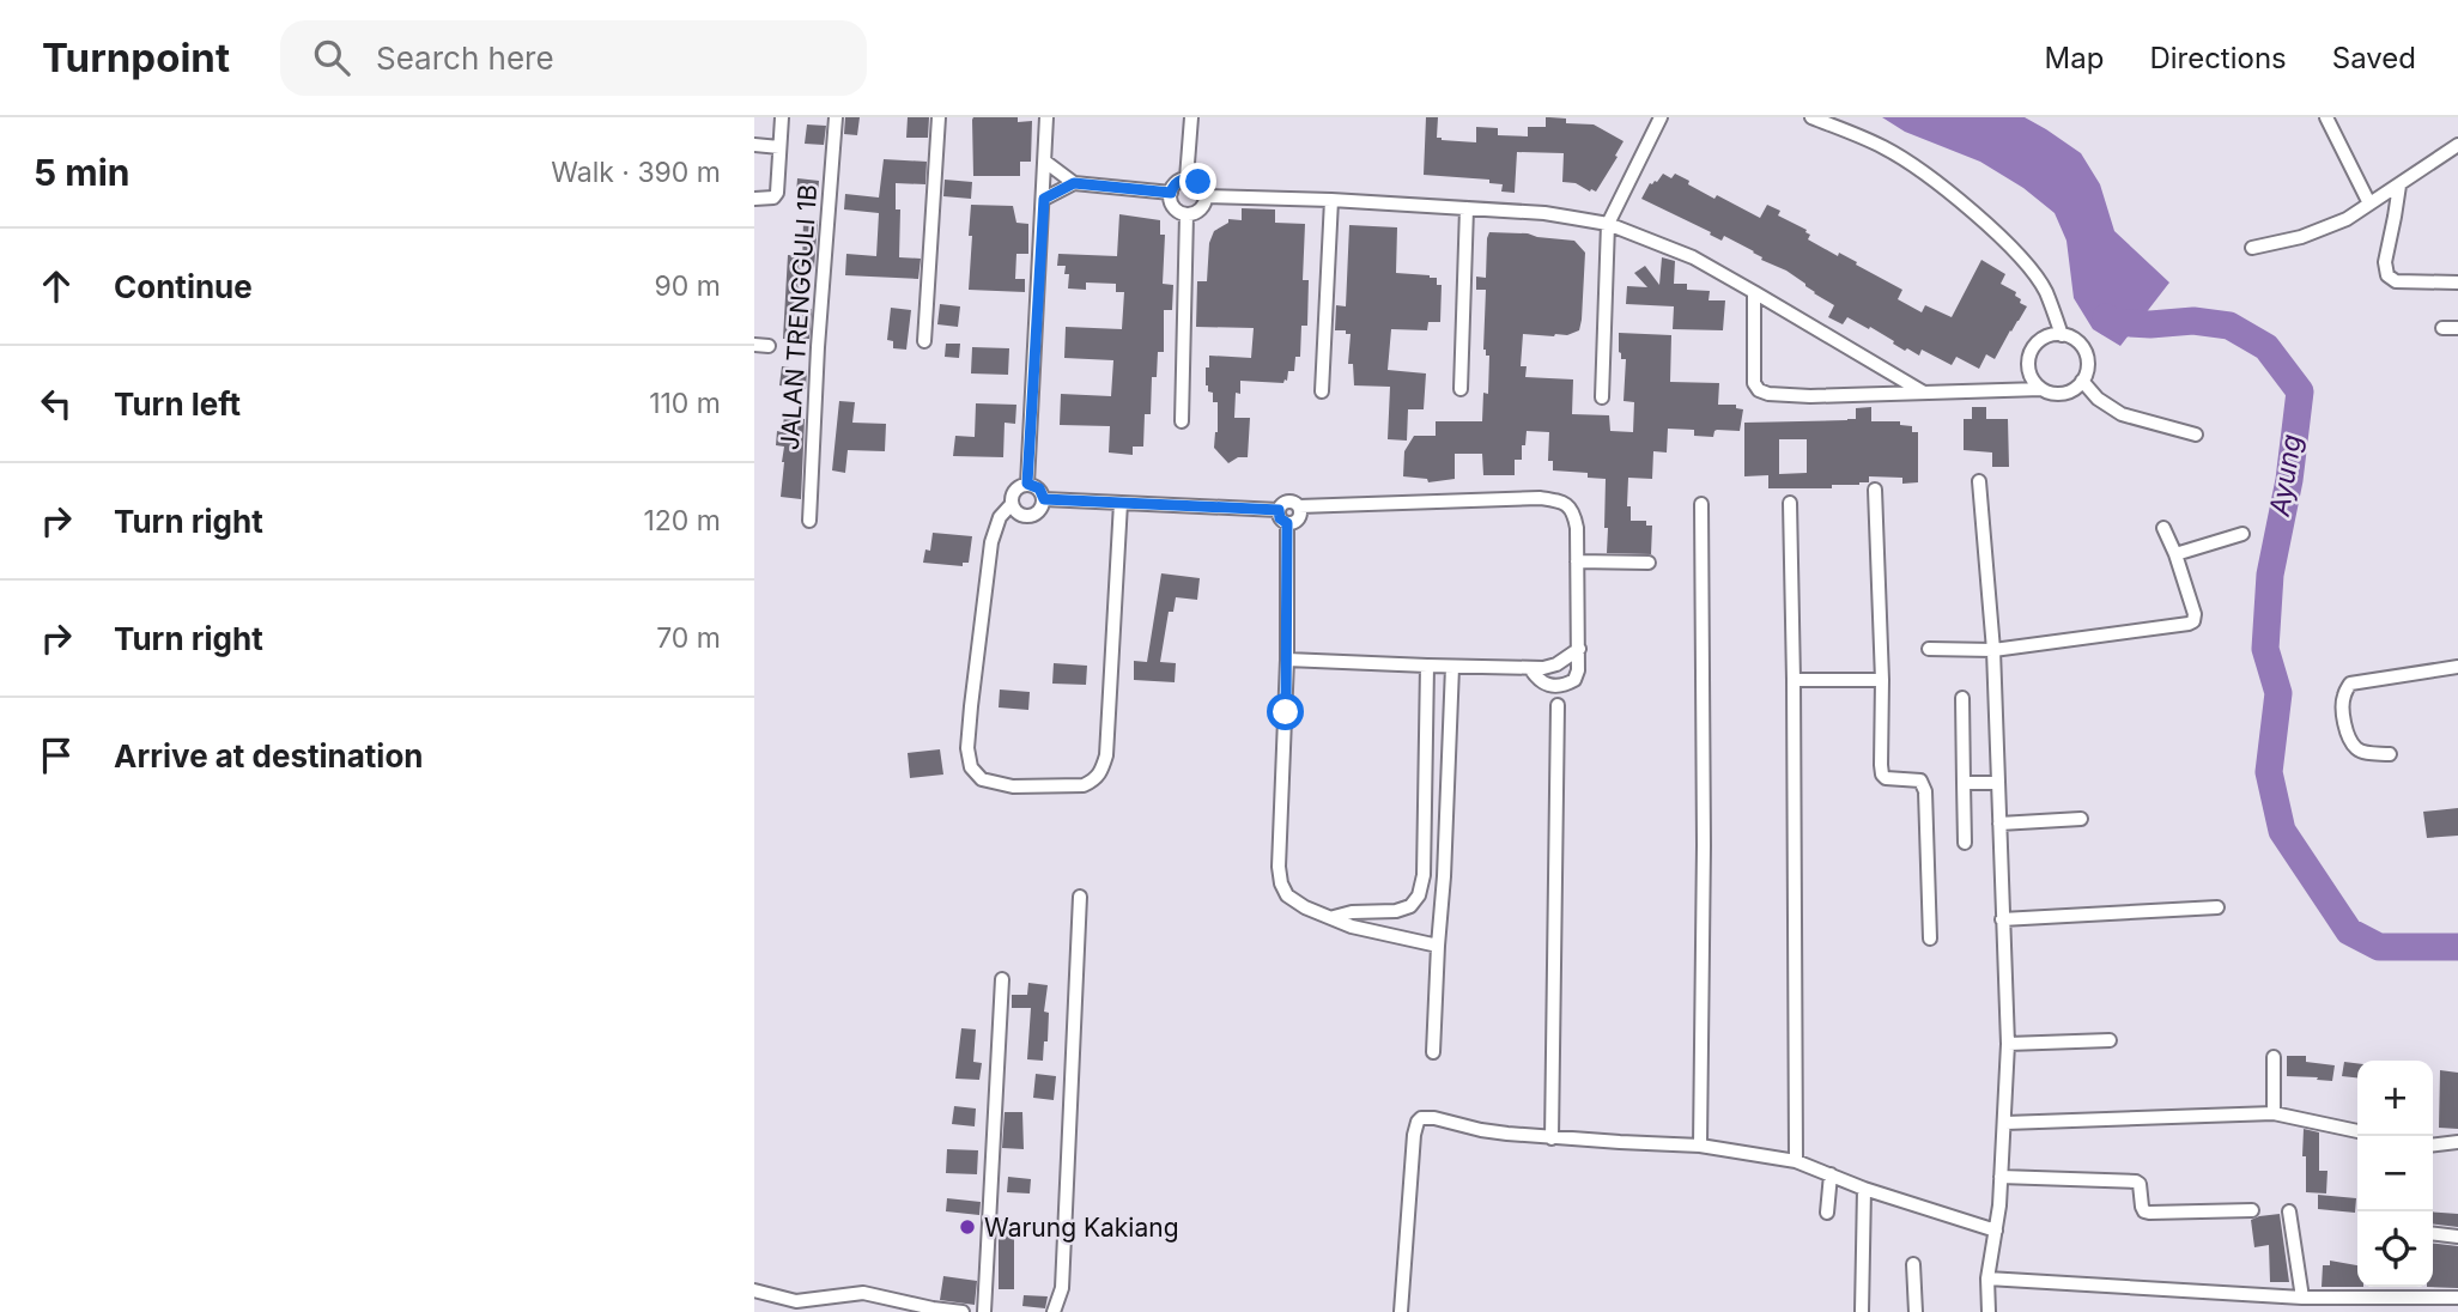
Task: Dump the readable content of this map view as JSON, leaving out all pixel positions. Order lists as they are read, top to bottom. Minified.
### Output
{"streets":{"street":["JALAN TRENGGULI 1B"]},"water":["Ayung"],"places":["Warung Kakiang"],"page":{"header":"Turnpoint","search":"Search here","nav":["Map","Directions","Saved"],"heading":["5 min","Walk · 390 m"],"list":[["Continue","90 m"],["Turn left","110 m"],["Turn right","120 m"],["Turn right","70 m"],"Arrive at destination"],"map_buttons":["+","−"]}}
